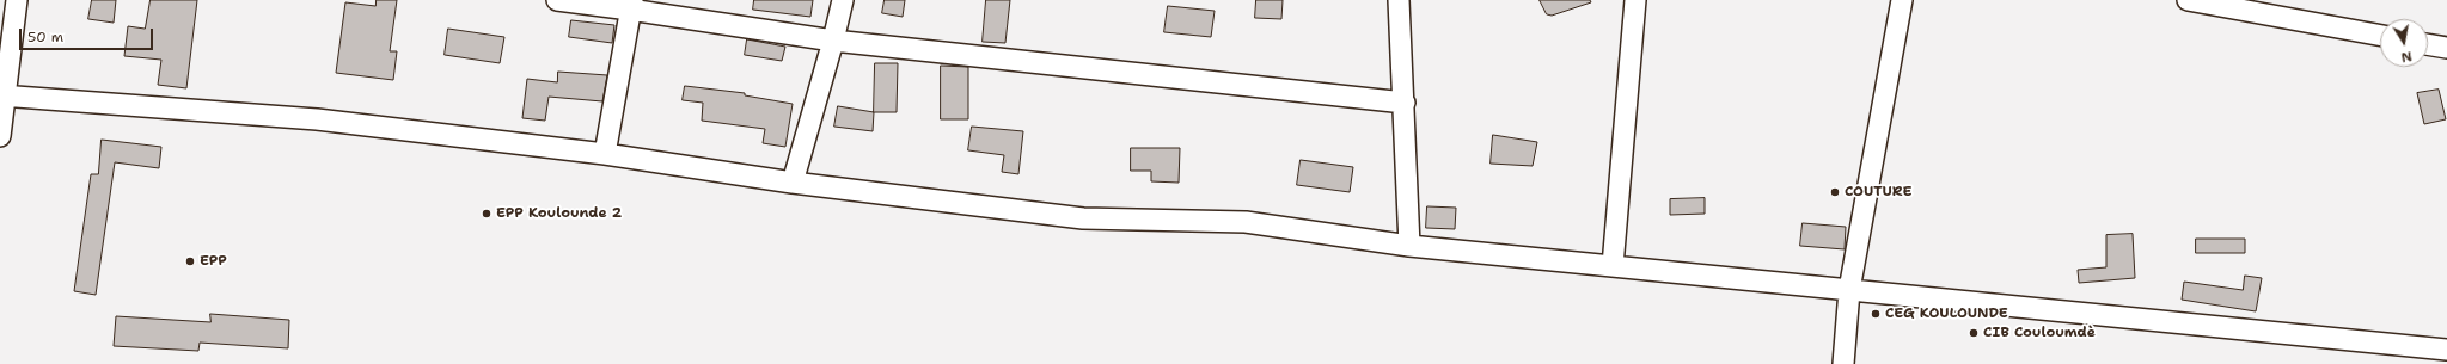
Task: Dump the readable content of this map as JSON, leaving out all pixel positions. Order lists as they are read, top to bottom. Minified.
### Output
{"places":["COUTURE","EPP Koulounde 2","EPP","CEG KOULOUNDE","CIB Couloumdè"],"scale_bar":"50 m","north":"bottom"}
